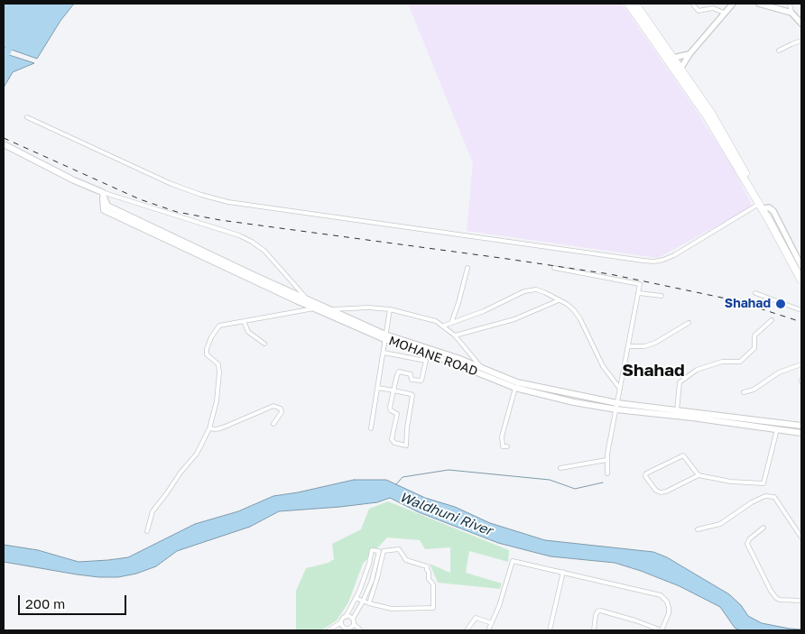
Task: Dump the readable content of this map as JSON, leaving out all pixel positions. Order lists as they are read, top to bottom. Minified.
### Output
{"streets":{"main road":["MOHANE ROAD"]},"districts":["Shahad"],"water":["Waldhuni River"],"places":["Shahad"],"scale_bar":"200 m"}
